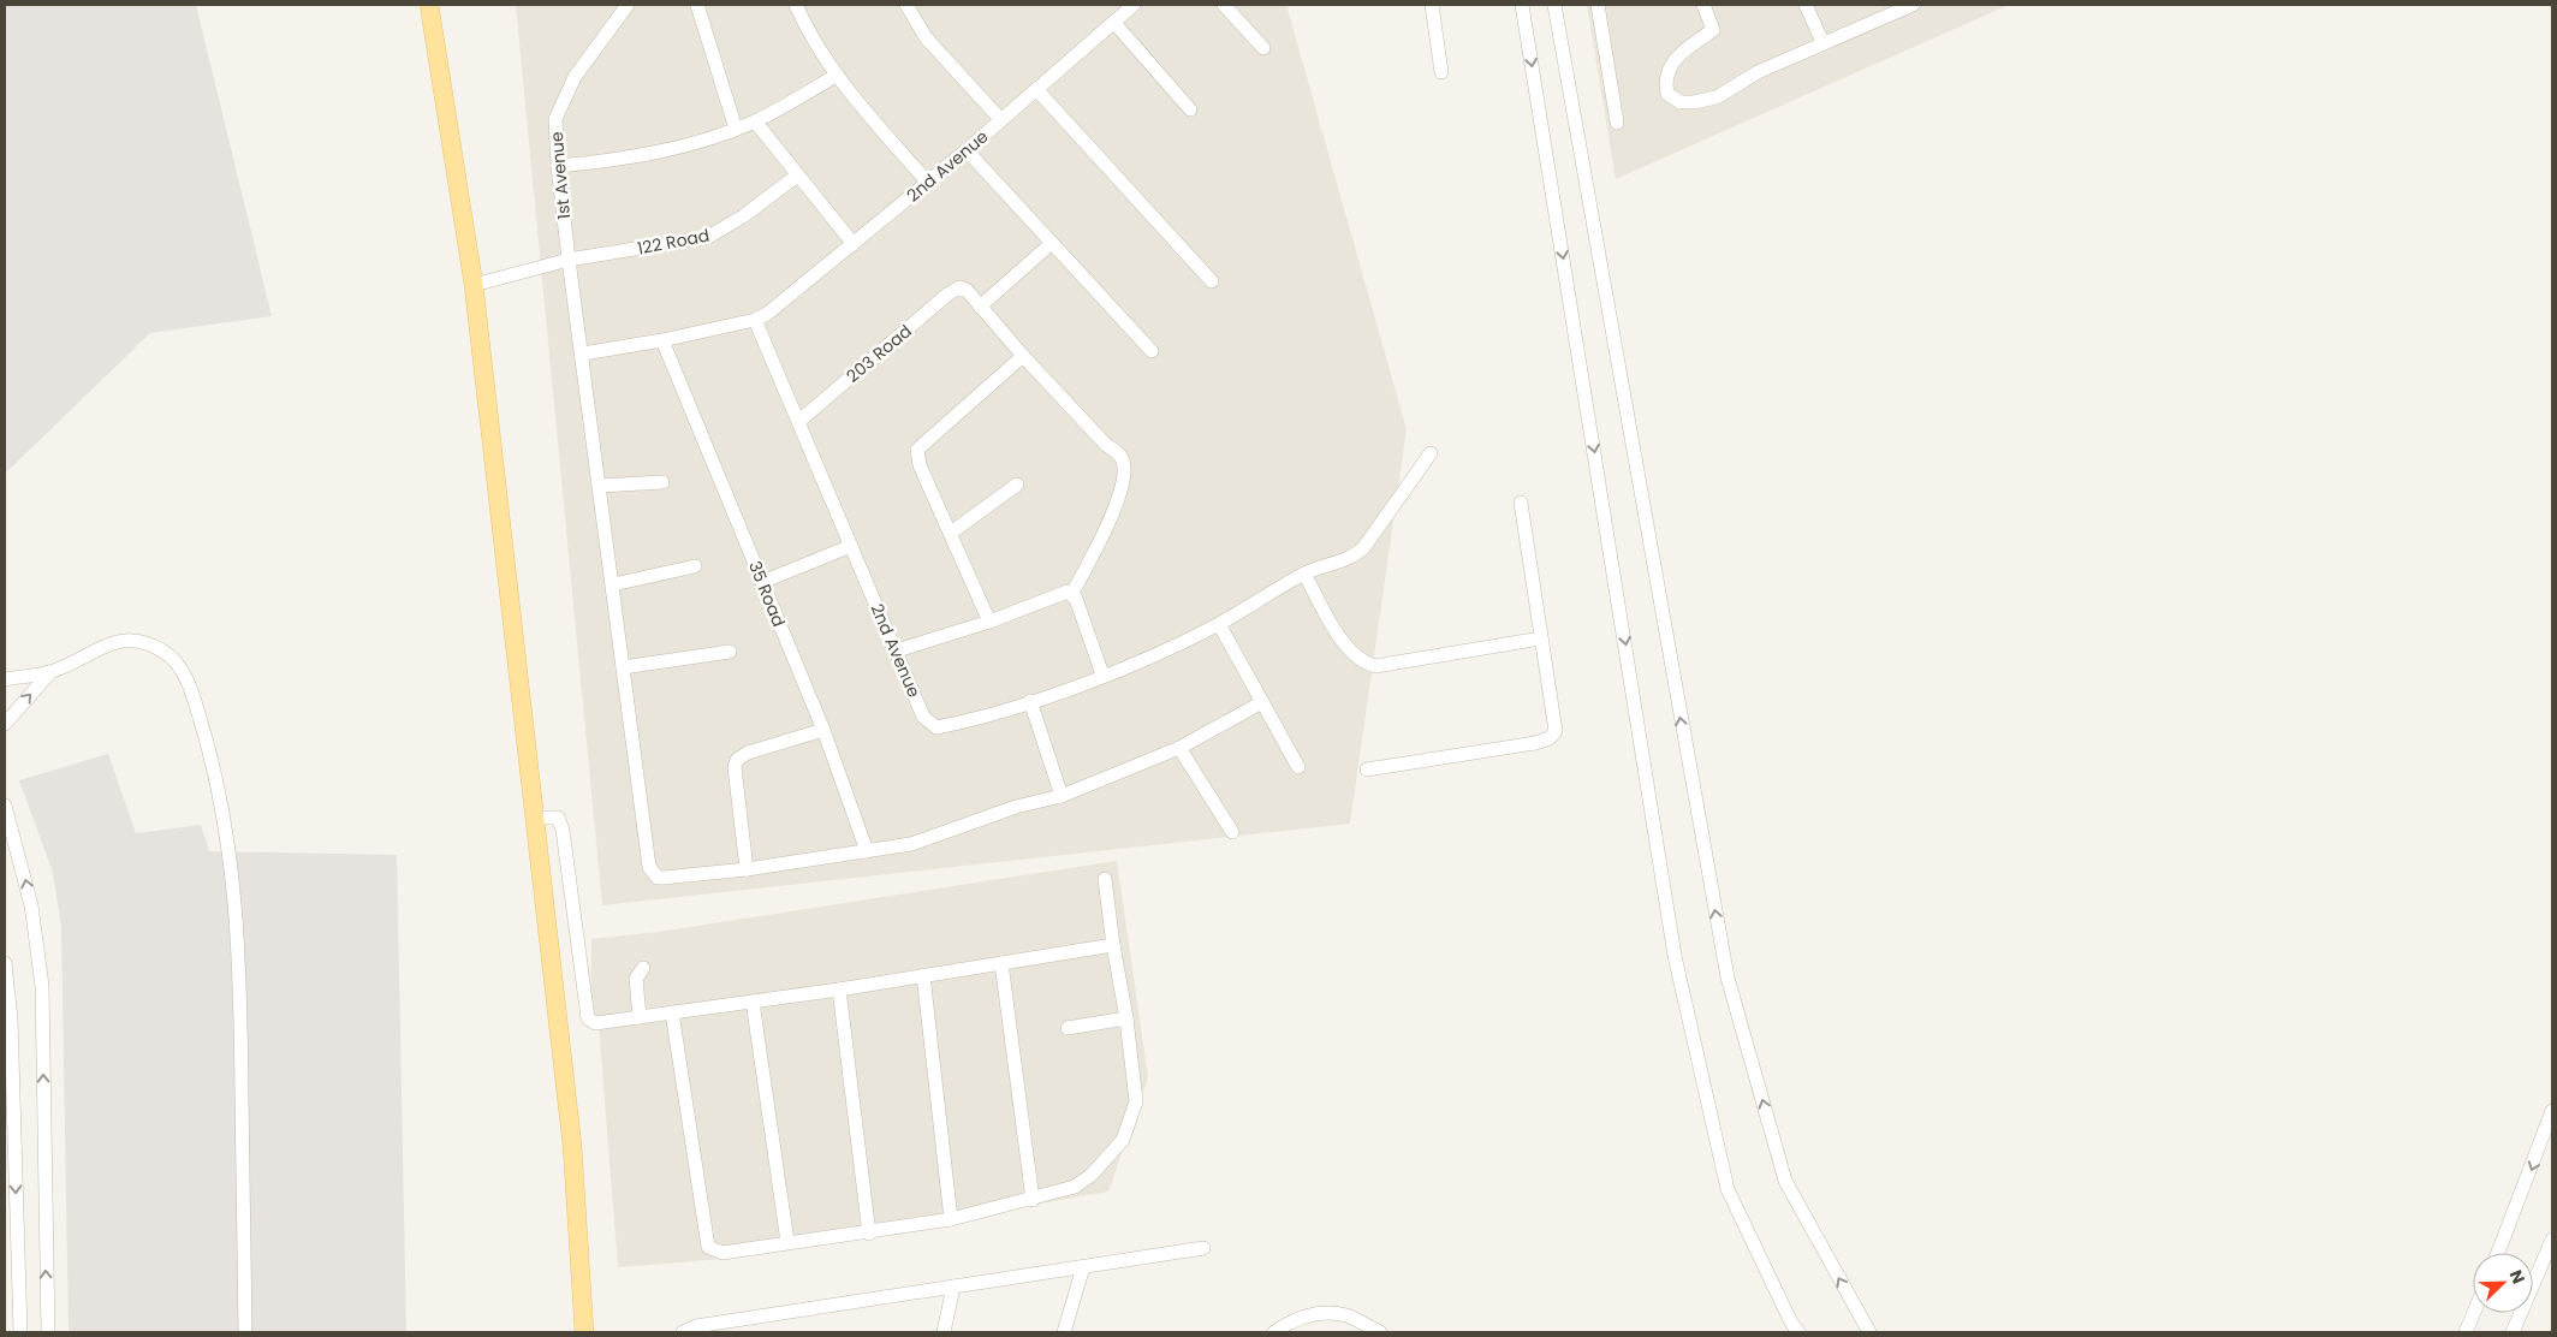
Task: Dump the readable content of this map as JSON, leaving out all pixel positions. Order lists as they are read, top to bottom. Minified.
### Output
{"streets":{"street":["2nd Avenue","1st Avenue","122 Road","203 Road","35 Road"]},"crossings":[["2nd Avenue","1st Avenue"],["2nd Avenue","203 Road"],["2nd Avenue","35 Road"],["1st Avenue","122 Road"]],"north":"top right"}
